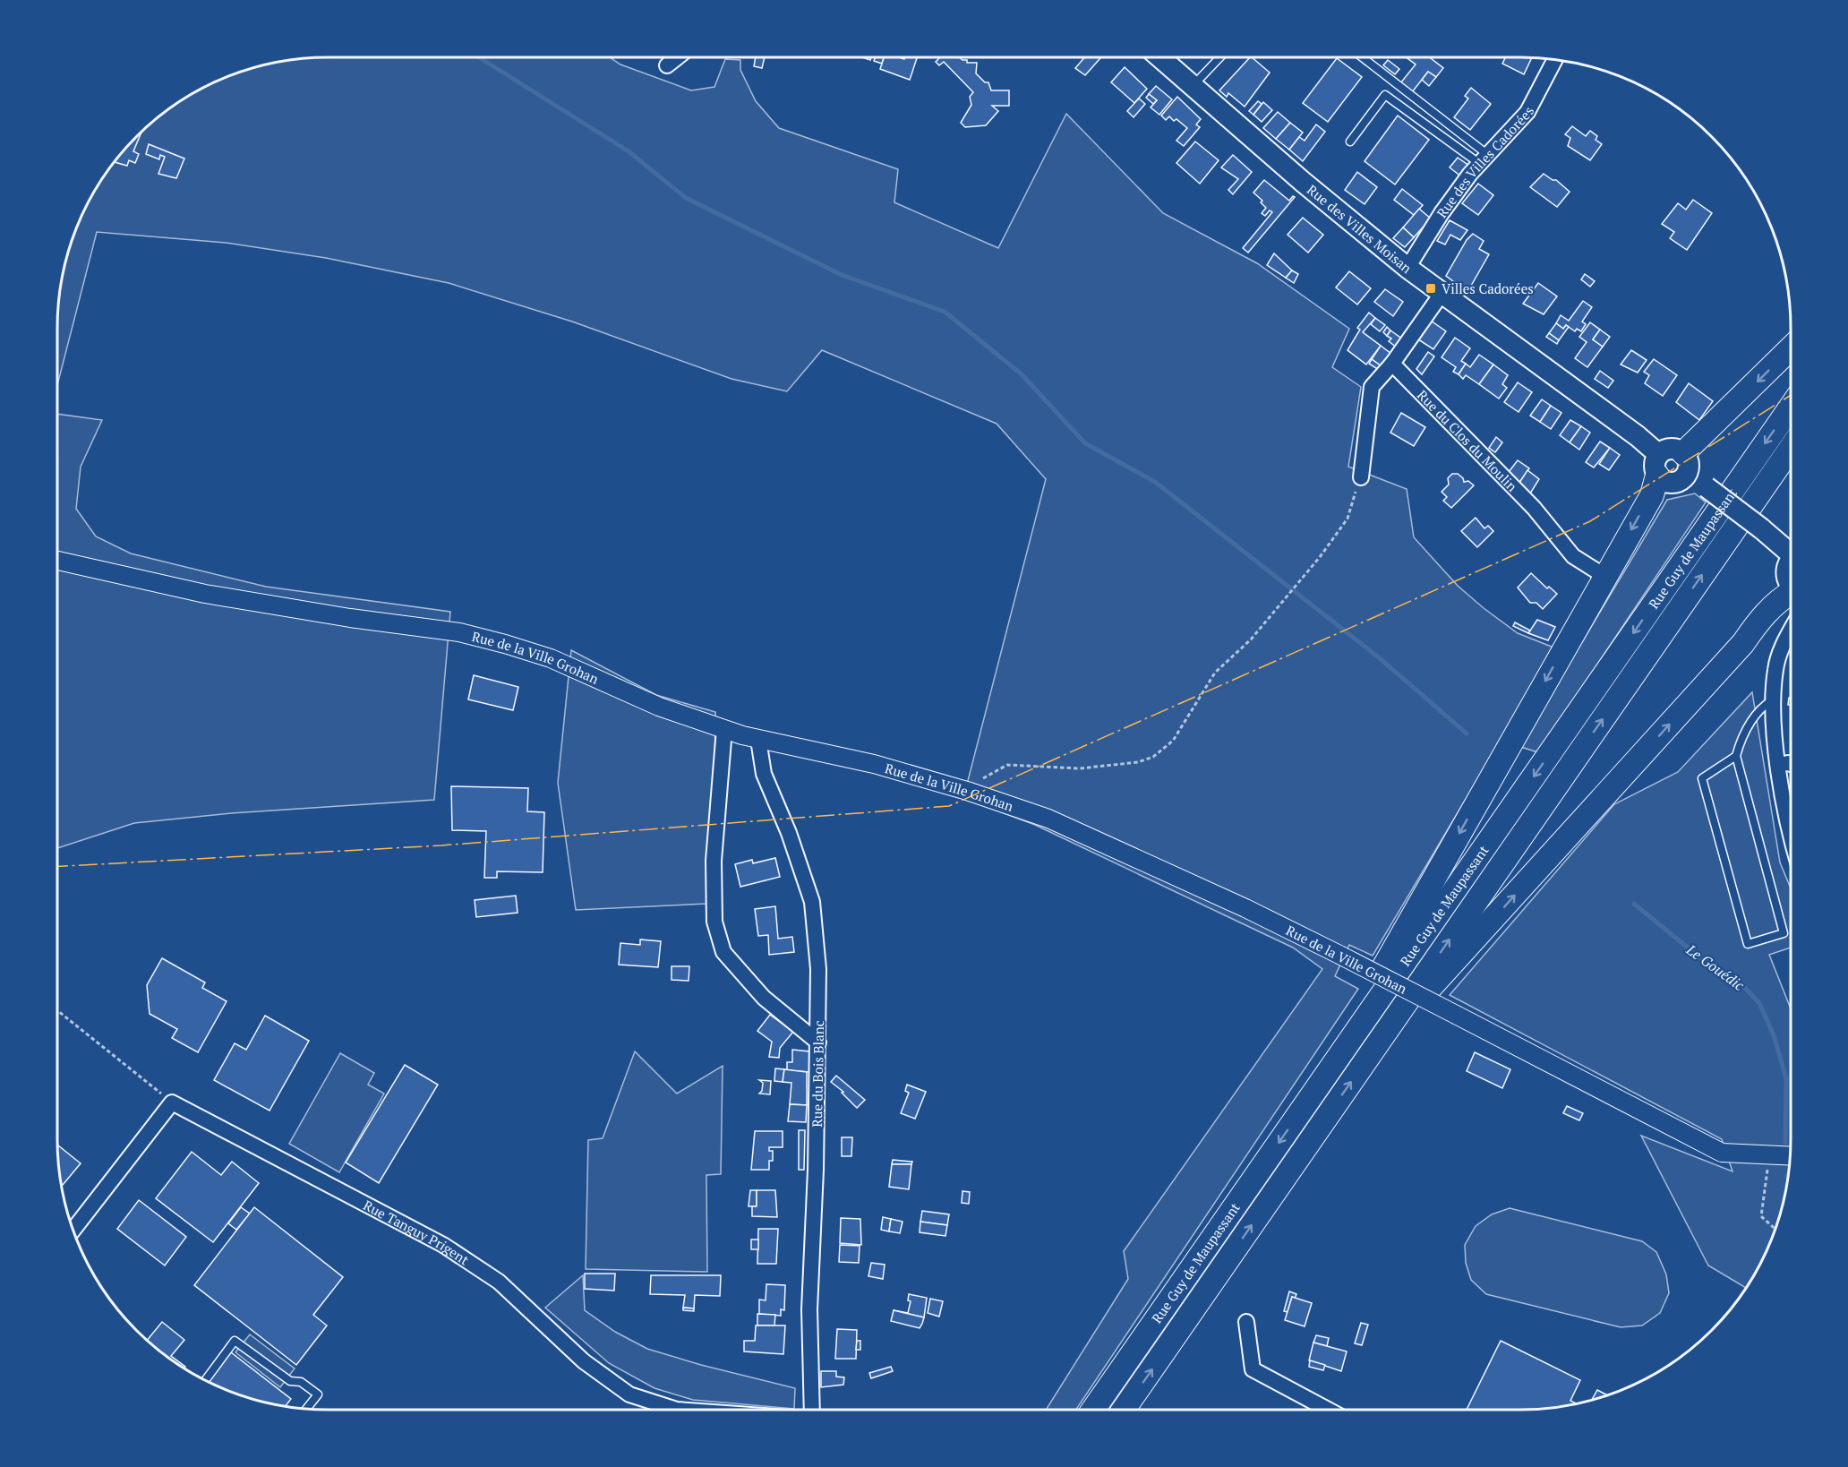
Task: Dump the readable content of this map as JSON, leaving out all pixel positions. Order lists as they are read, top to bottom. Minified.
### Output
{"streets":{"main road":["Rue des Villes Moisan","Rue Guy de Maupassant"],"street":["Rue des Villes Cadorées","Rue du Clos du Moulin","Rue de la Ville Grohan","Rue du Bois Blanc","Rue Tanguy Prigent"]},"crossings":[["Rue des Villes Cadorées","Rue des Villes Moisan"],["Rue de la Ville Grohan","Rue du Bois Blanc"]],"water":["Le Gouédic"],"places":{"transit":["Villes Cadorées"]}}
